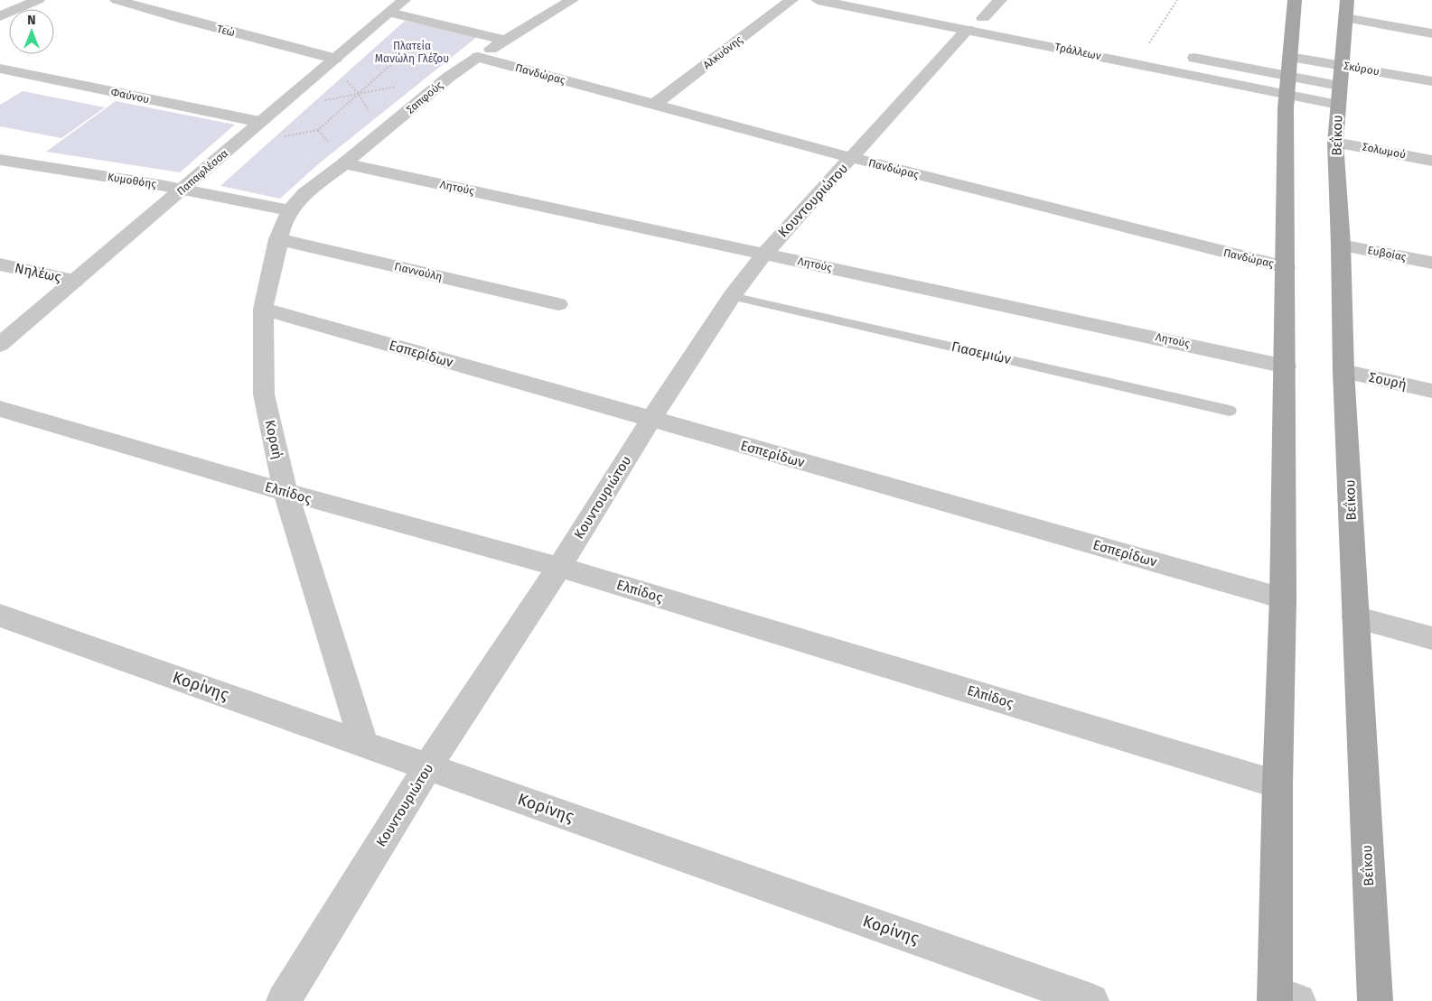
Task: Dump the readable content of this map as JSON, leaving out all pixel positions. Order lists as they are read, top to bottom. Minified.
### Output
{"streets":{"main road":["Βεΐκου"],"street":["Τεώ","Τράλλεων","Αλκυόνης","Σκύρου","Πανδώρας","Φαύνου","Σαπφούς","Σολωμού","Παπαφλέσσα","Κυμοθόης","Λητούς","Κουντουριώτου","Ευβοίας","Γιαννούλη","Νηλέως","Εσπερίδων","Σουρή","Κοραή","Ελπίδος","Κορίνης"],"lane":["Γιασεμιών"]},"crossings":[["Τεώ","Παπαφλέσσα"],["Τράλλεων","Βεΐκου"],["Τράλλεων","Κουντουριώτου"],["Αλκυόνης","Πανδώρας"],["Σκύρου","Βεΐκου"],["Πανδώρας","Σαπφούς"],["Πανδώρας","Κουντουριώτου"],["Φαύνου","Παπαφλέσσα"],["Σαπφούς","Κυμοθόης"],["Σαπφούς","Λητούς"],["Σαπφούς","Κοραή"],["Βεΐκου","Σολωμού"],["Βεΐκου","Ευβοίας"],["Βεΐκου","Σουρή"],["Παπαφλέσσα","Κυμοθόης"],["Παπαφλέσσα","Νηλέως"],["Κυμοθόης","Κοραή"],["Λητούς","Κουντουριώτου"],["Κουντουριώτου","Γιασεμιών"],["Κουντουριώτου","Εσπερίδων"],["Κουντουριώτου","Ελπίδος"],["Κουντουριώτου","Κορίνης"],["Γιαννούλη","Κοραή"],["Εσπερίδων","Κοραή"],["Κοραή","Ελπίδος"],["Κοραή","Κορίνης"]],"parks":["Πλατεία Μανώλη Γλέζου"],"north":"top"}
